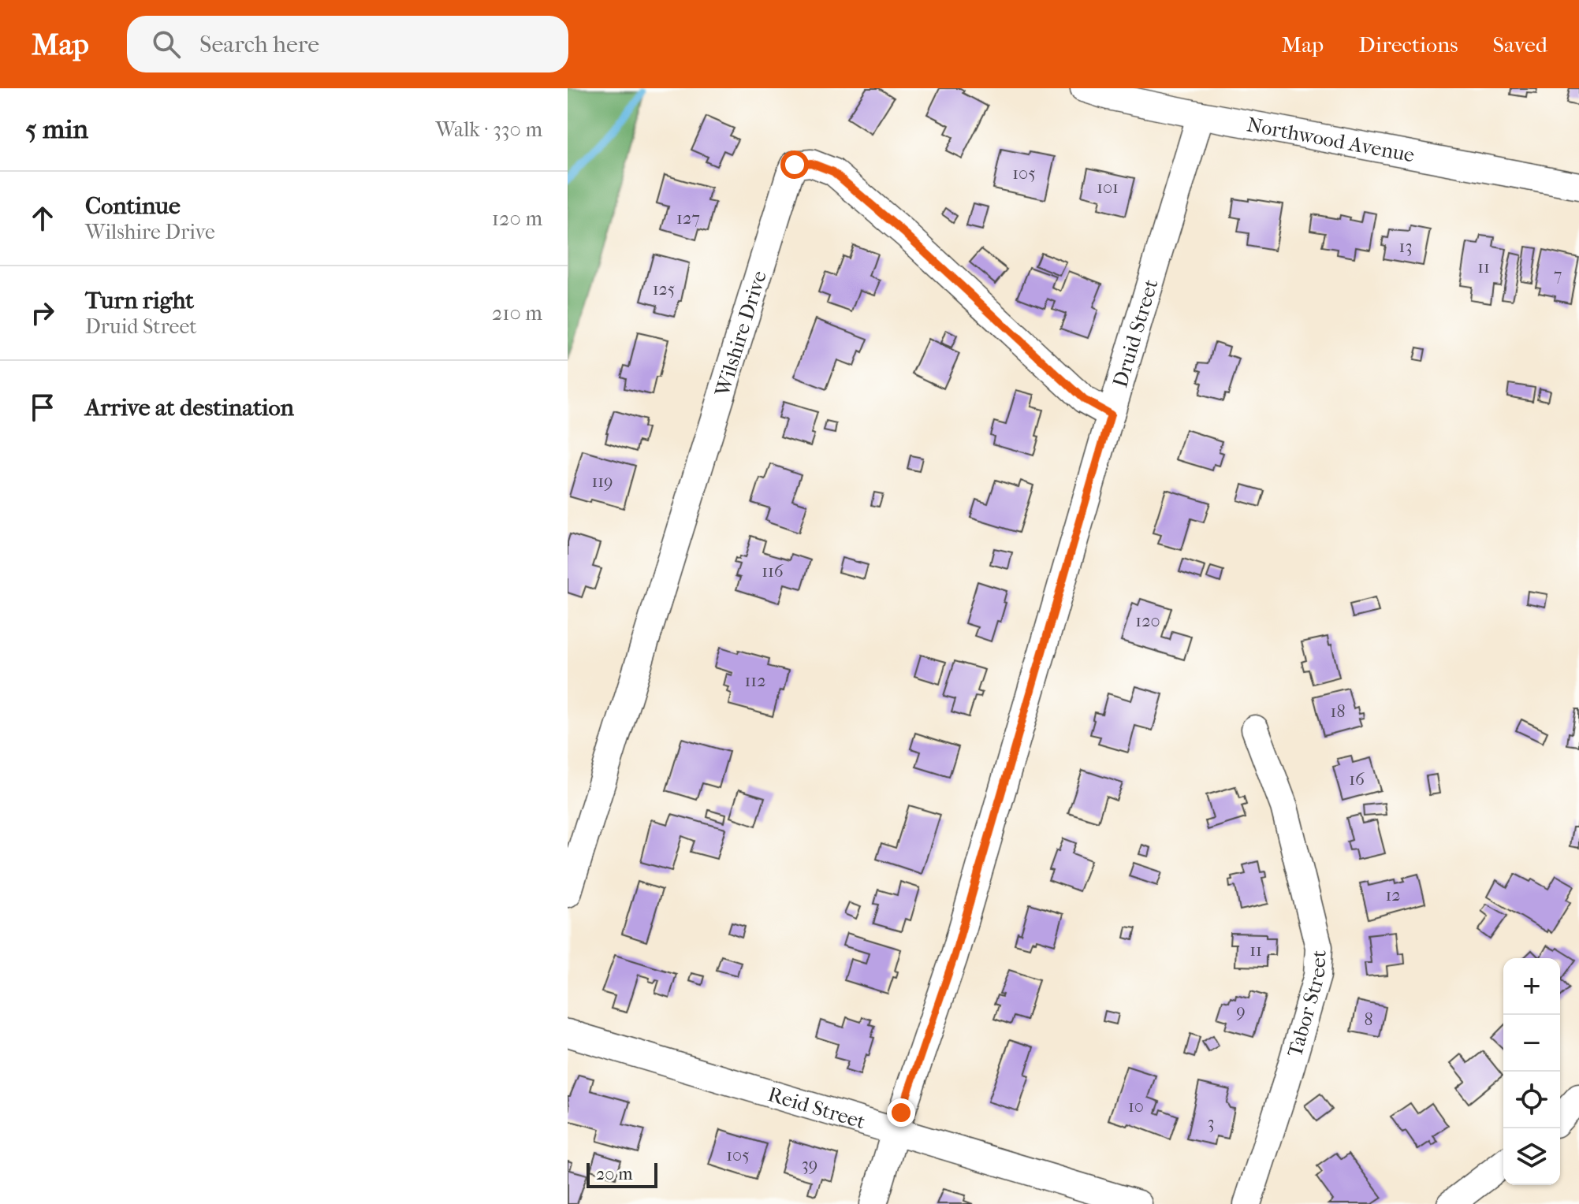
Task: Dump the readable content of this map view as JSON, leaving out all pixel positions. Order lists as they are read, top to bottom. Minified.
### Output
{"streets":{"street":["Northwood Avenue","Wilshire Drive","Druid Street","Tabor Street","Reid Street"]},"crossings":[["Northwood Avenue","Druid Street"],["Wilshire Drive","Druid Street"],["Druid Street","Reid Street"]],"house_numbers":["105","101","127","13","11","7","125","119","116","120","112","18","16","12","11","9","8","10","3","105","39"],"scale_bar":"20 m","page":{"header":"Map","search":"Search here","nav":["Map","Directions","Saved"],"heading":["5 min","Walk · 330 m"],"list":[["Continue","Wilshire Drive","120 m"],["Turn right","Druid Street","210 m"],"Arrive at destination"],"map_buttons":["+","−"],"scale":"20 m"}}
